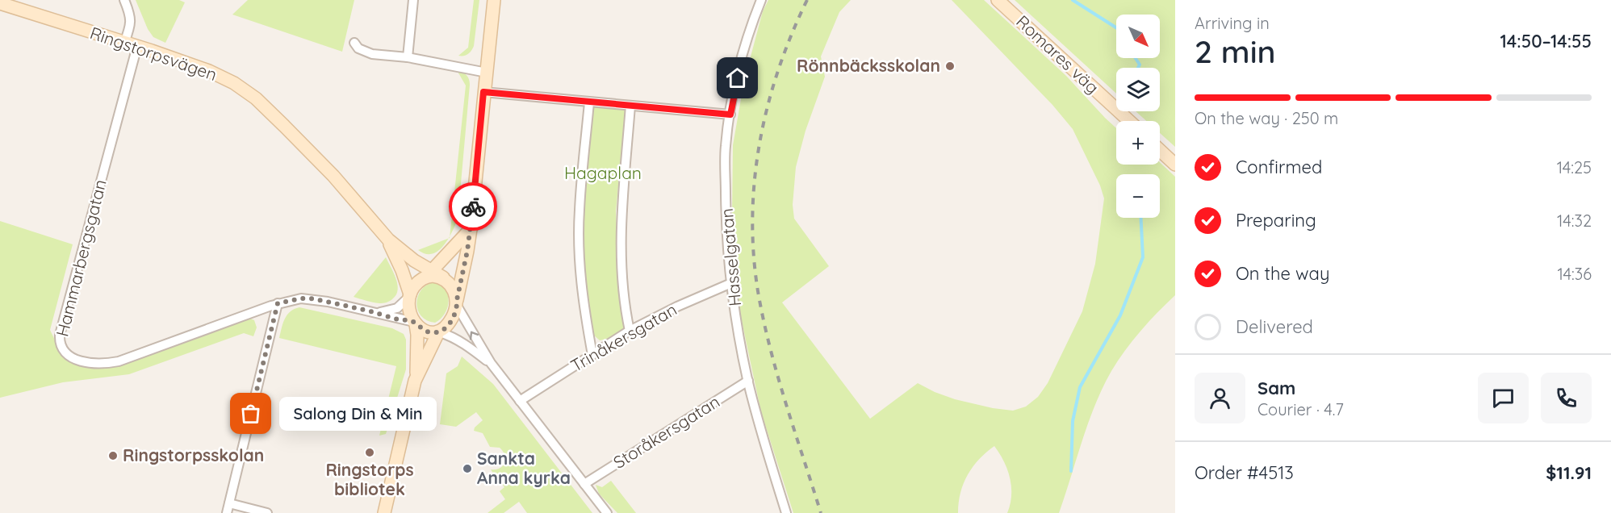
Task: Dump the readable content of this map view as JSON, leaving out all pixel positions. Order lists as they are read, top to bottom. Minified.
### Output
{"streets":{"street":["Ringstorpsvägen","Romares väg","Hasselgatan","Hammarbergsgatan","Trinåkersgatan","Storåkersgatan"]},"crossings":[["Ringstorpsvägen","Hammarbergsgatan"],["Hasselgatan","Trinåkersgatan"],["Hasselgatan","Storåkersgatan"]],"parks":["Hagaplan"],"places":["Rönnbäcksskolan","Salong Din & Min","Ringstorps bibliotek","Ringstorpsskolan","Sankta Anna kyrka"],"north":"bottom right","page":{"heading":["2 min","Arriving in","14:50–14:55"],"panel":["Sam","Courier · 4.7","Order #4513","$11.91"],"map_buttons":["+","−"],"bar":"On the way · 250 m","list":[["Confirmed","14:25"],["Preparing","14:32"],["On the way","14:36"],"Delivered"],"bubble":"Salong Din & Min"}}
